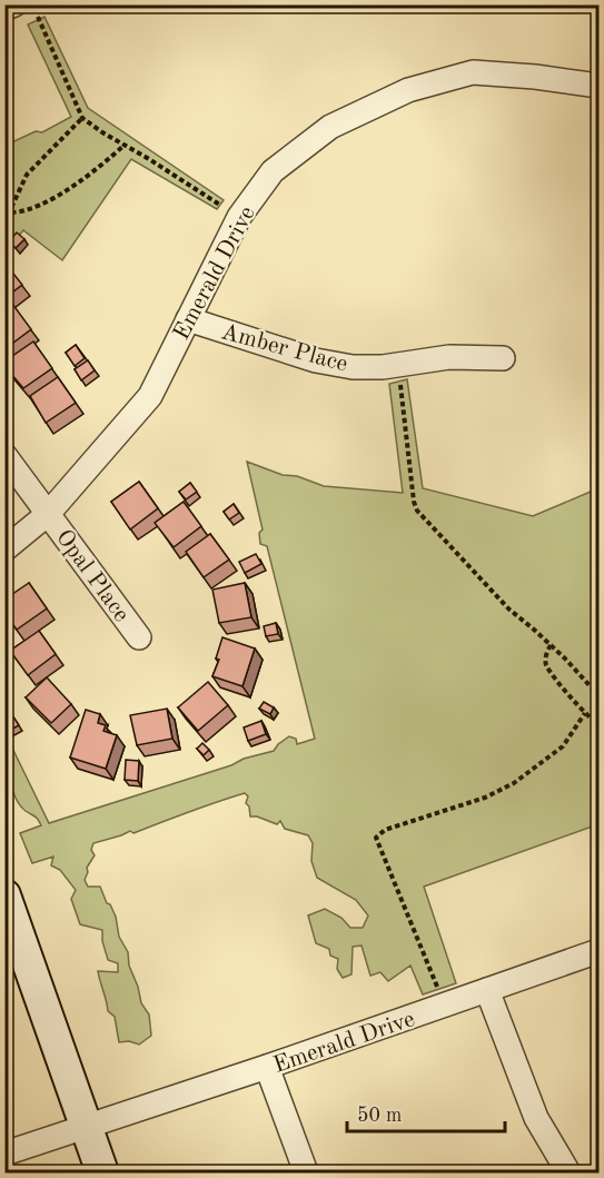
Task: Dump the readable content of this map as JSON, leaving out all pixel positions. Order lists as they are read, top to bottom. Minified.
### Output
{"streets":{"street":["Emerald Drive","Amber Place","Opal Place"]},"crossings":[["Emerald Drive","Amber Place"],["Emerald Drive","Opal Place"]],"scale_bar":"50 m"}
